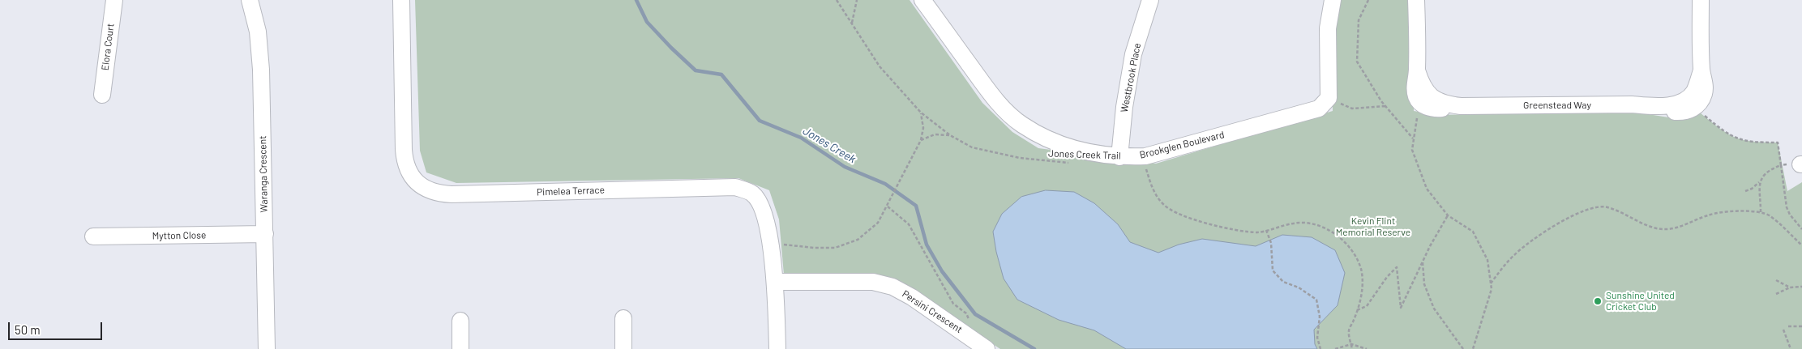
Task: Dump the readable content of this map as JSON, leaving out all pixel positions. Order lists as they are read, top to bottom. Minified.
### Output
{"streets":{"street":["Elora Court","Westbrook Place","Greenstead Way","Brookglen Boulevard","Waranga Crescent","Pimelea Terrace","Mytton Close","Persini Crescent"],"path":["Jones Creek Trail"]},"crossings":[["Westbrook Place","Brookglen Boulevard"],["Waranga Crescent","Mytton Close"],["Pimelea Terrace","Persini Crescent"]],"water":["Jones Creek"],"parks":["Kevin Flint Memorial Reserve"],"places":["Sunshine United Cricket Club"],"scale_bar":"50 m"}
